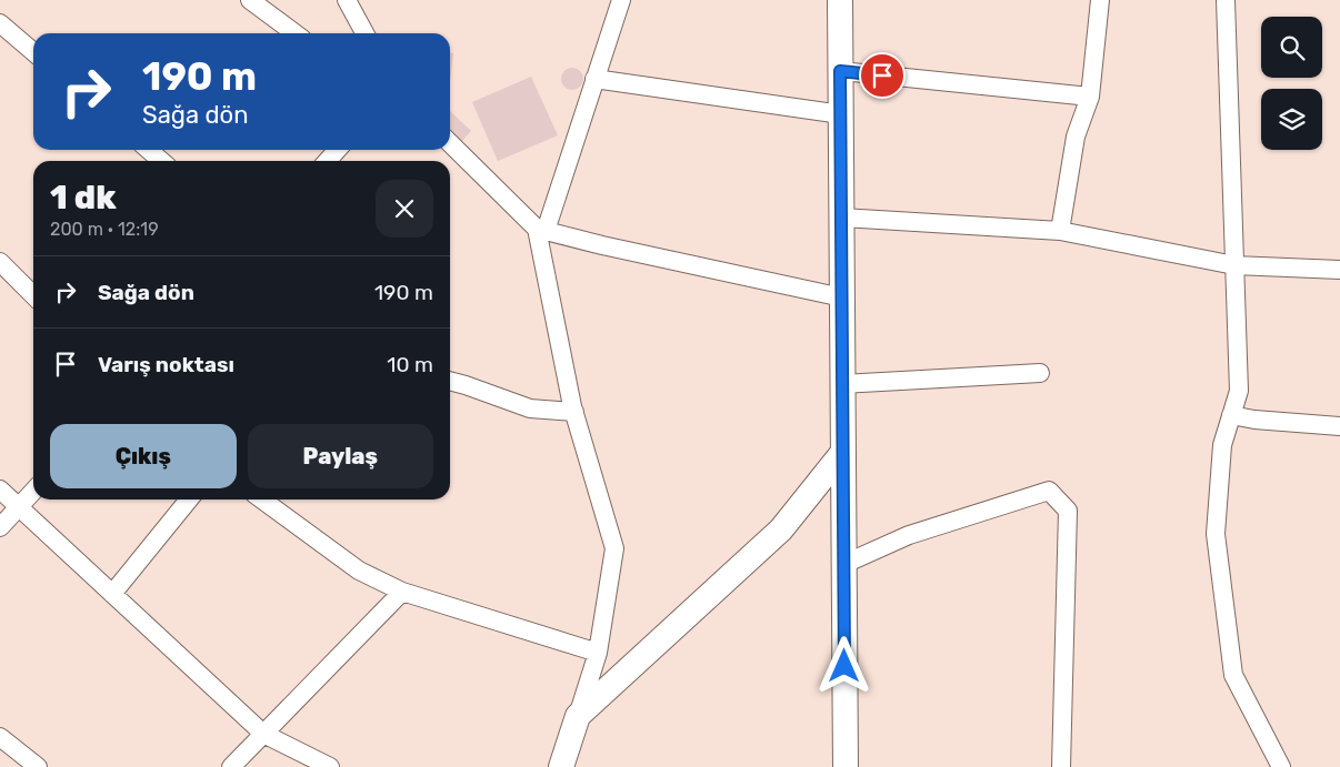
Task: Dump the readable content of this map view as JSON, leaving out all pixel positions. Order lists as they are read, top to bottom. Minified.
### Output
{"page":{"turn":["190 m","Sağa dön"],"heading":["1 dk","200 m · 12:19"],"list":[{"name":"Sağa dön","value":"190 m"},{"name":"Varış noktası","value":"10 m"}],"buttons":["Çıkış","Paylaş"]}}
